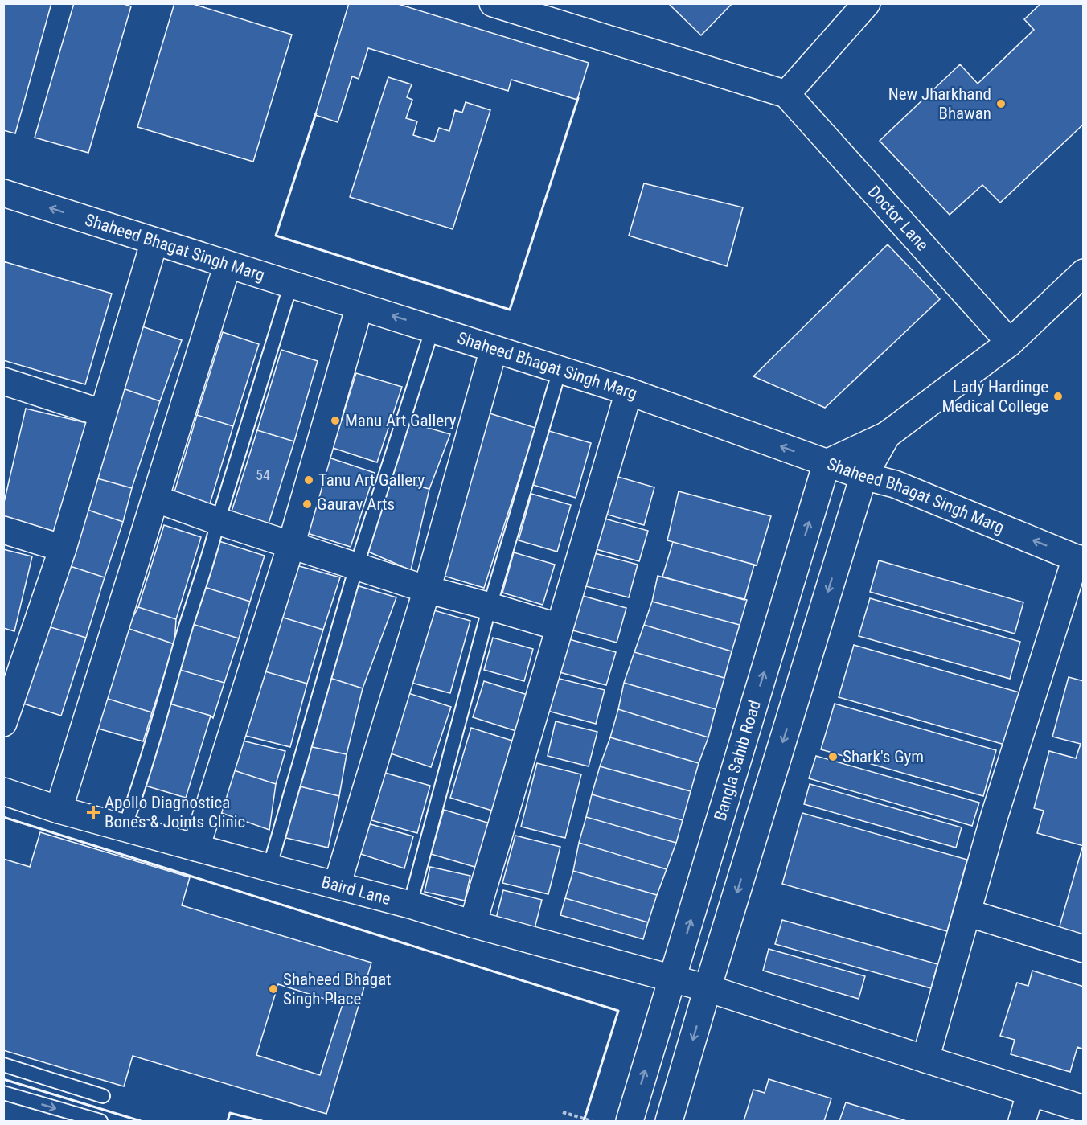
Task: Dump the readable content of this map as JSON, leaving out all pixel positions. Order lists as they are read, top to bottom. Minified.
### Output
{"streets":{"street":["Doctor Lane","Shaheed Bhagat Singh Marg","Bangla Sahib Road","Baird Lane"]},"crossings":[["Shaheed Bhagat Singh Marg","Bangla Sahib Road"],["Bangla Sahib Road","Baird Lane"]],"one_way":["Shaheed Bhagat Singh Marg"],"places":{"other":["New Jharkhand Bhawan","Lady Hardinge Medical College","Manu Art Gallery","Tanu Art Gallery","Gaurav Arts","Shark's Gym","Shaheed Bhagat Singh Place"],"health":["Apollo Diagnostica Bones & Joints Clinic"]},"house_numbers":["54"]}
